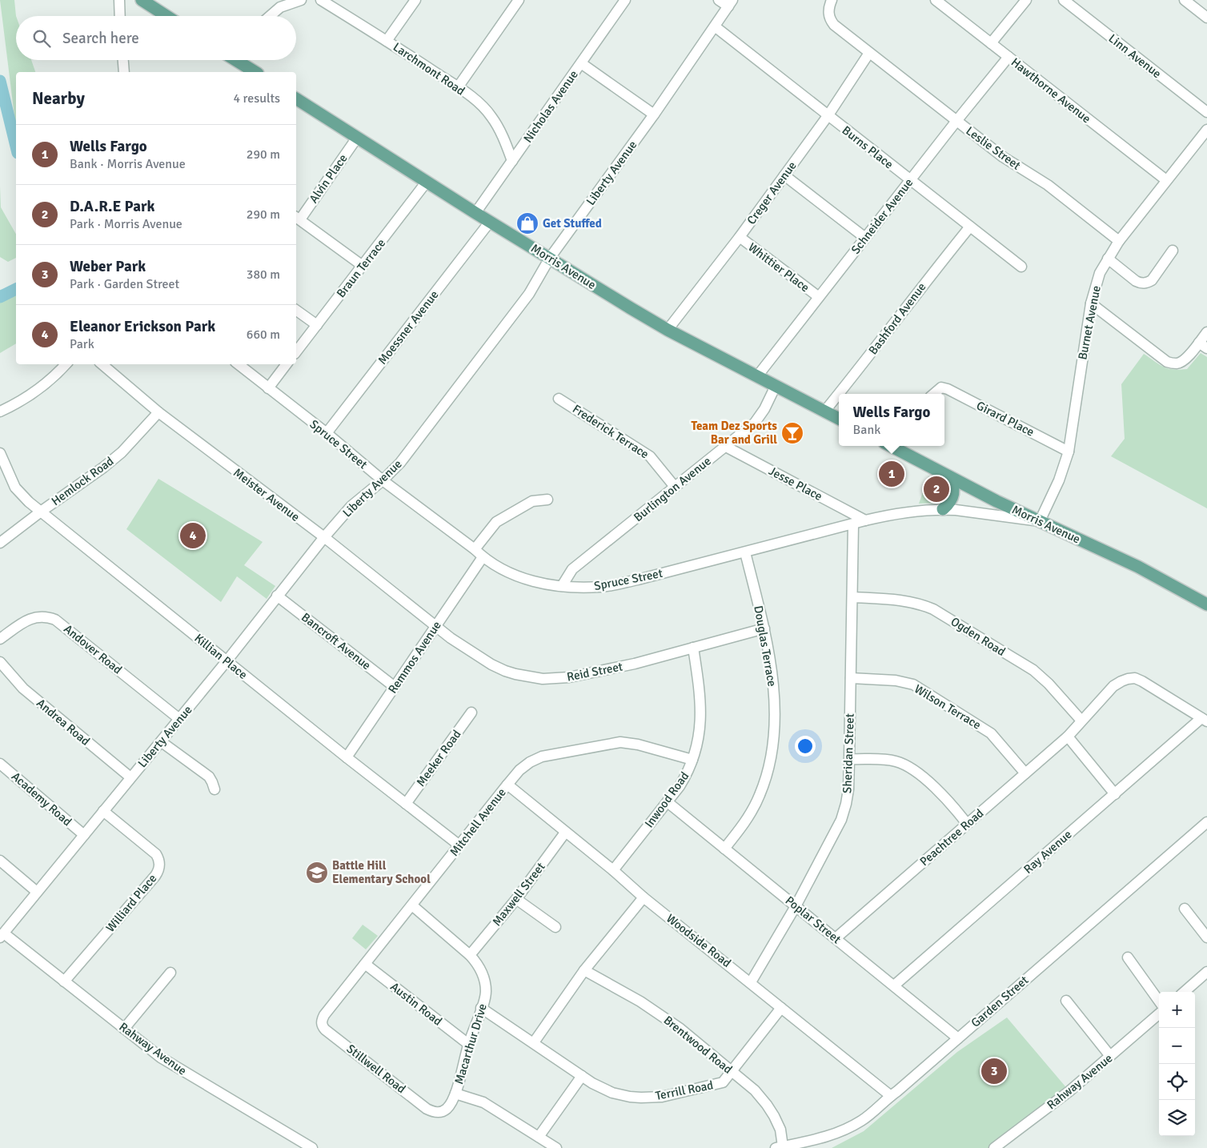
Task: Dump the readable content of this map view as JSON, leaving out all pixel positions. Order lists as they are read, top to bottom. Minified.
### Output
{"streets":{"main road":["Morris Avenue"],"street":["Linn Avenue","Larchmont Road","Hawthorne Avenue","Nicholas Avenue","Burns Place","Leslie Street","Liberty Avenue","Alvin Place","Creger Avenue","Schneider Avenue","Whittier Place","Braun Terrace","Bashford Avenue","Burnet Avenue","Moessner Avenue","Girard Place","Frederick Terrace","Spruce Street","Hemlock Road","Jesse Place","Burlington Avenue","Meister Avenue","Ogden Road","Bancroft Avenue","Douglas Terrace","Andover Road","Killian Place","Remmos Avenue","Reid Street","Wilson Terrace","Andrea Road","Sheridan Street","Meeker Road","Academy Road","Inwood Road","Mitchell Avenue","Peachtree Road","Ray Avenue","Maxwell Street","Williard Place","Poplar Street","Woodside Road","Garden Street","Austin Road","Macarthur Drive","Brentwood Road","Rahway Avenue","Stillwell Road","Terrill Road"]},"crossings":[["Larchmont Road","Nicholas Avenue"],["Hawthorne Avenue","Schneider Avenue"],["Hawthorne Avenue","Burnet Avenue"],["Nicholas Avenue","Morris Avenue"],["Burns Place","Liberty Avenue"],["Burns Place","Creger Avenue"],["Burns Place","Schneider Avenue"],["Burns Place","Bashford Avenue"],["Leslie Street","Creger Avenue"],["Leslie Street","Schneider Avenue"],["Leslie Street","Burnet Avenue"],["Liberty Avenue","Morris Avenue"],["Liberty Avenue","Spruce Street"],["Liberty Avenue","Meister Avenue"],["Liberty Avenue","Bancroft Avenue"],["Liberty Avenue","Andover Road"],["Liberty Avenue","Killian Place"],["Liberty Avenue","Andrea Road"],["Liberty Avenue","Academy Road"],["Liberty Avenue","Williard Place"],["Liberty Avenue","Rahway Avenue"],["Alvin Place","Morris Avenue"],["Creger Avenue","Morris Avenue"],["Creger Avenue","Whittier Place"],["Schneider Avenue","Morris Avenue"],["Schneider Avenue","Whittier Place"],["Morris Avenue","Braun Terrace"],["Morris Avenue","Bashford Avenue"],["Morris Avenue","Burnet Avenue"],["Morris Avenue","Moessner Avenue"],["Morris Avenue","Spruce Street"],["Morris Avenue","Burlington Avenue"],["Burnet Avenue","Girard Place"],["Burnet Avenue","Spruce Street"],["Moessner Avenue","Spruce Street"],["Frederick Terrace","Burlington Avenue"],["Spruce Street","Jesse Place"],["Spruce Street","Burlington Avenue"],["Spruce Street","Douglas Terrace"],["Spruce Street","Remmos Avenue"],["Spruce Street","Sheridan Street"],["Hemlock Road","Meister Avenue"],["Hemlock Road","Killian Place"],["Jesse Place","Burlington Avenue"],["Meister Avenue","Remmos Avenue"],["Meister Avenue","Reid Street"],["Ogden Road","Sheridan Street"],["Ogden Road","Peachtree Road"],["Bancroft Avenue","Remmos Avenue"],["Douglas Terrace","Reid Street"],["Douglas Terrace","Poplar Street"],["Killian Place","Remmos Avenue"],["Killian Place","Meeker Road"],["Killian Place","Mitchell Avenue"],["Remmos Avenue","Reid Street"],["Reid Street","Inwood Road"],["Wilson Terrace","Sheridan Street"],["Wilson Terrace","Peachtree Road"],["Sheridan Street","Poplar Street"],["Sheridan Street","Woodside Road"],["Inwood Road","Mitchell Avenue"],["Inwood Road","Poplar Street"],["Inwood Road","Woodside Road"],["Mitchell Avenue","Woodside Road"],["Mitchell Avenue","Austin Road"],["Mitchell Avenue","Macarthur Drive"],["Mitchell Avenue","Stillwell Road"],["Peachtree Road","Ray Avenue"],["Peachtree Road","Poplar Street"],["Ray Avenue","Poplar Street"],["Maxwell Street","Woodside Road"],["Maxwell Street","Macarthur Drive"],["Williard Place","Rahway Avenue"],["Poplar Street","Garden Street"],["Woodside Road","Garden Street"],["Woodside Road","Terrill Road"],["Garden Street","Brentwood Road"],["Austin Road","Macarthur Drive"],["Macarthur Drive","Stillwell Road"],["Macarthur Drive","Terrill Road"],["Brentwood Road","Terrill Road"]],"places":{"shop":["Get Stuffed"],"bar":["Team Dez Sports Bar and Grill"],"school or university":["Battle Hill Elementary School"]},"page":{"search":"Search here","heading":["Nearby","4 results"],"list":[{"mark":"1","name":"Wells Fargo","note":"Bank · Morris Avenue","value":"290 m"},{"mark":"2","name":"D.A.R.E Park","note":"Park · Morris Avenue","value":"290 m"},{"mark":"3","name":"Weber Park","note":"Park · Garden Street","value":"380 m"},{"mark":"4","name":"Eleanor Erickson Park","note":"Park","value":"660 m"}],"popup":["Wells Fargo","Bank"],"pins":["1","2","4","3"],"map_buttons":["+","−"]}}
